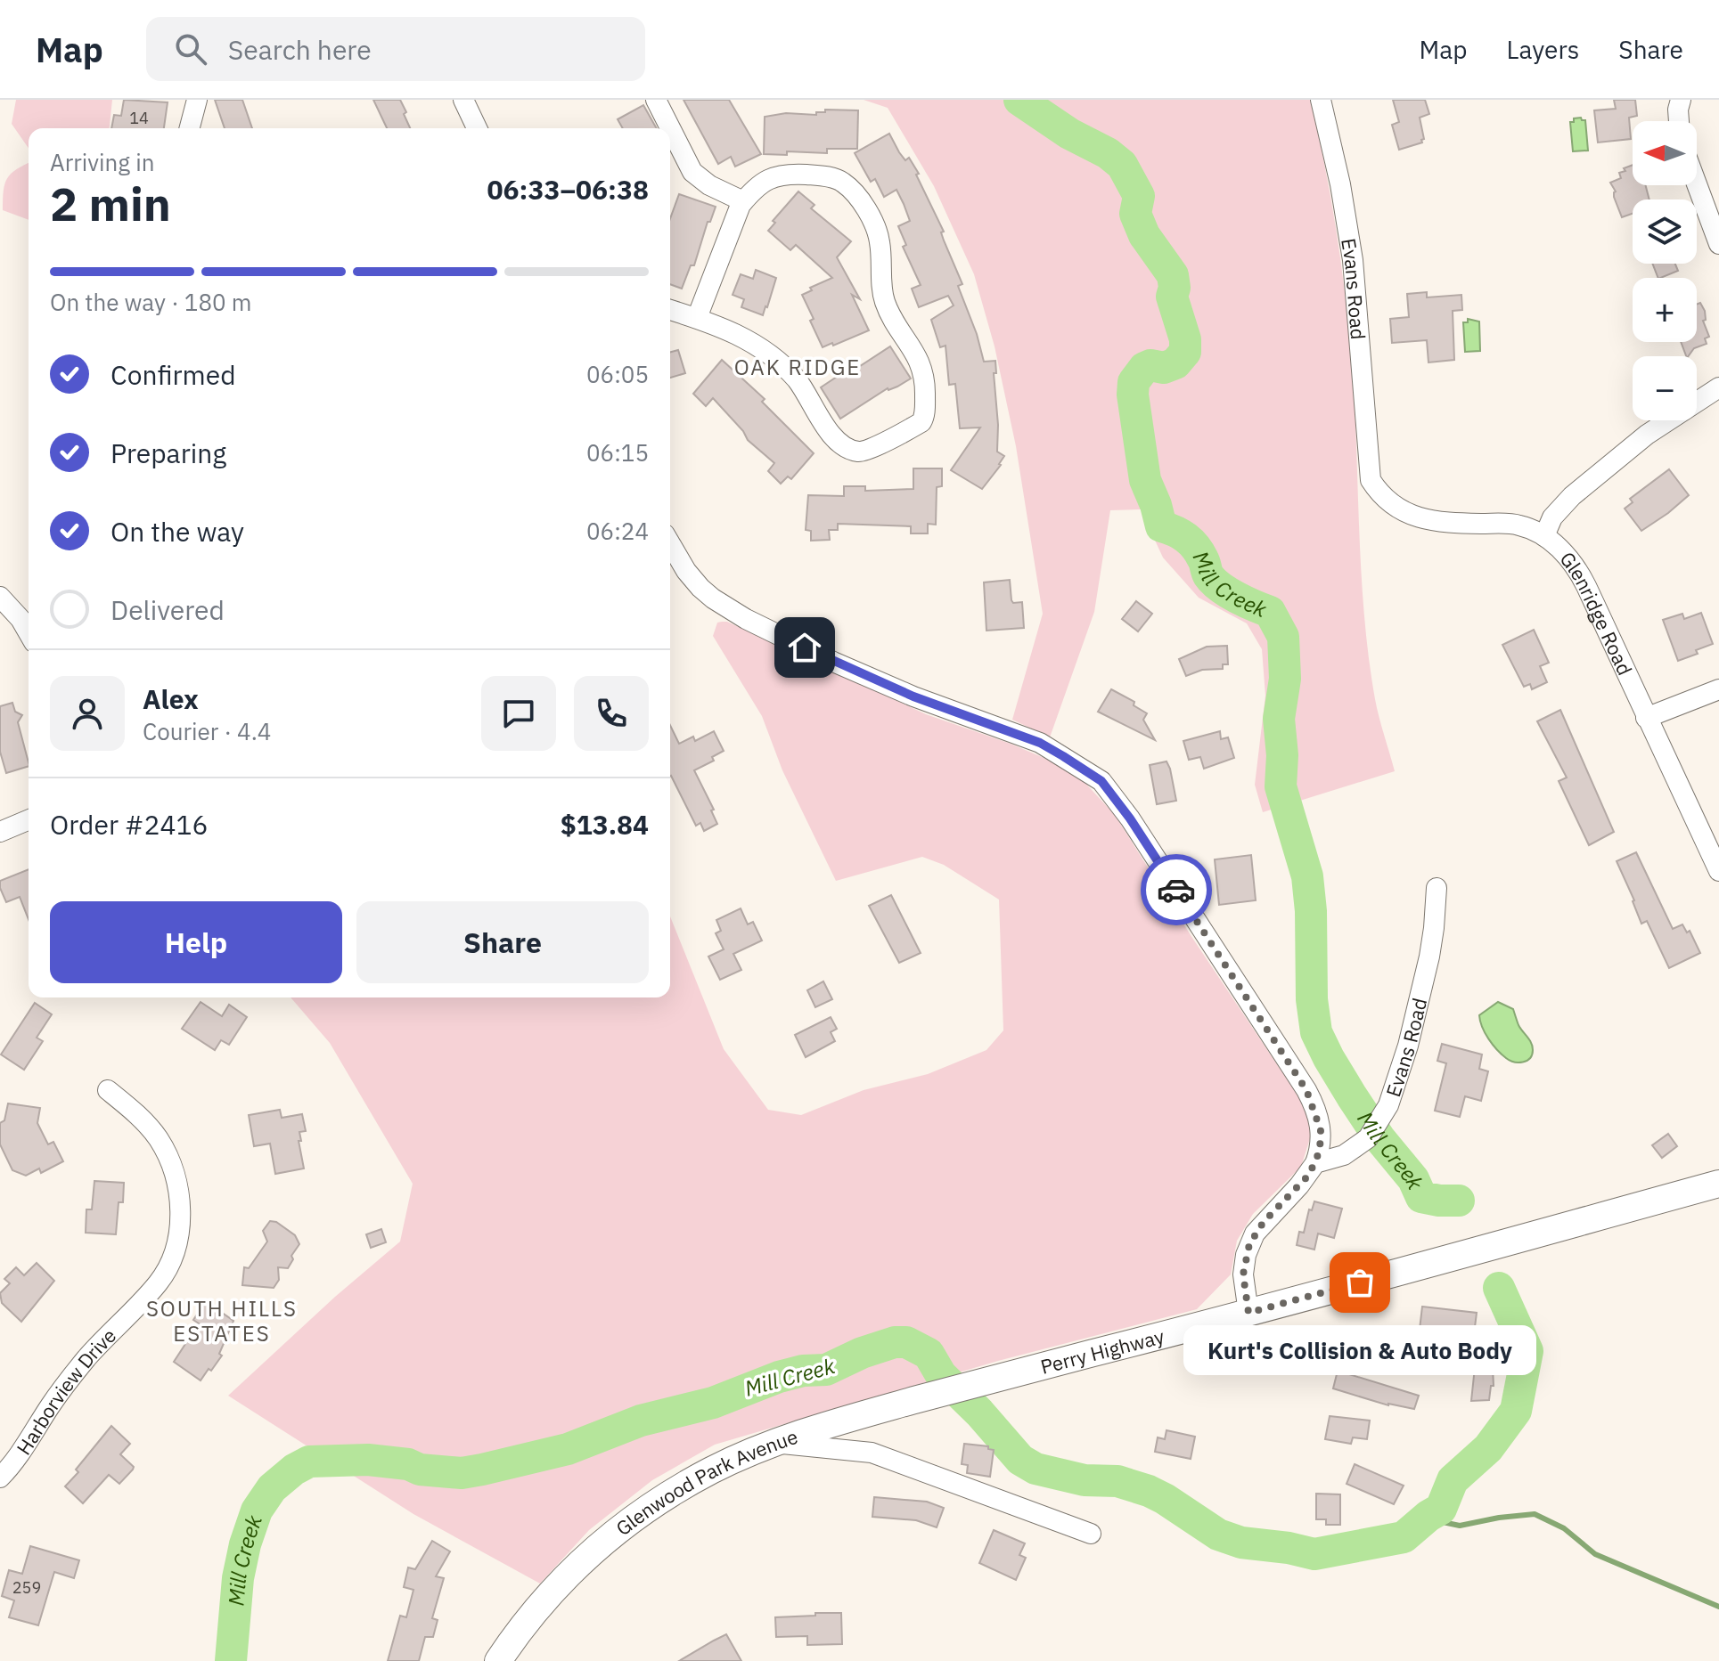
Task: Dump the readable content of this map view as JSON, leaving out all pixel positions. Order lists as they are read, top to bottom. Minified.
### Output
{"streets":{"main road":["Perry Highway","Glenwood Park Avenue"],"street":["Evans Road","Glenridge Road","Harborview Drive"]},"crossings":[["Evans Road","Glenridge Road"],["Perry Highway","Glenwood Park Avenue"]],"districts":["OAK RIDGE","SOUTH HILLS ESTATES"],"water":["Mill Creek"],"places":["Kurt's Collision & Auto Body"],"house_numbers":["14","259"],"north":"left","page":{"header":"Map","search":"Search here","nav":["Map","Layers","Share"],"map_buttons":["+","−"],"heading":["2 min","Arriving in","06:33–06:38"],"panel":["Alex","Courier · 4.4","Order #2416","$13.84"],"bar":"On the way · 180 m","list":[["Confirmed","06:05"],["Preparing","06:15"],["On the way","06:24"],"Delivered"],"buttons":["Help","Share"],"bubble":"Kurt's Collision & Auto Body"}}
